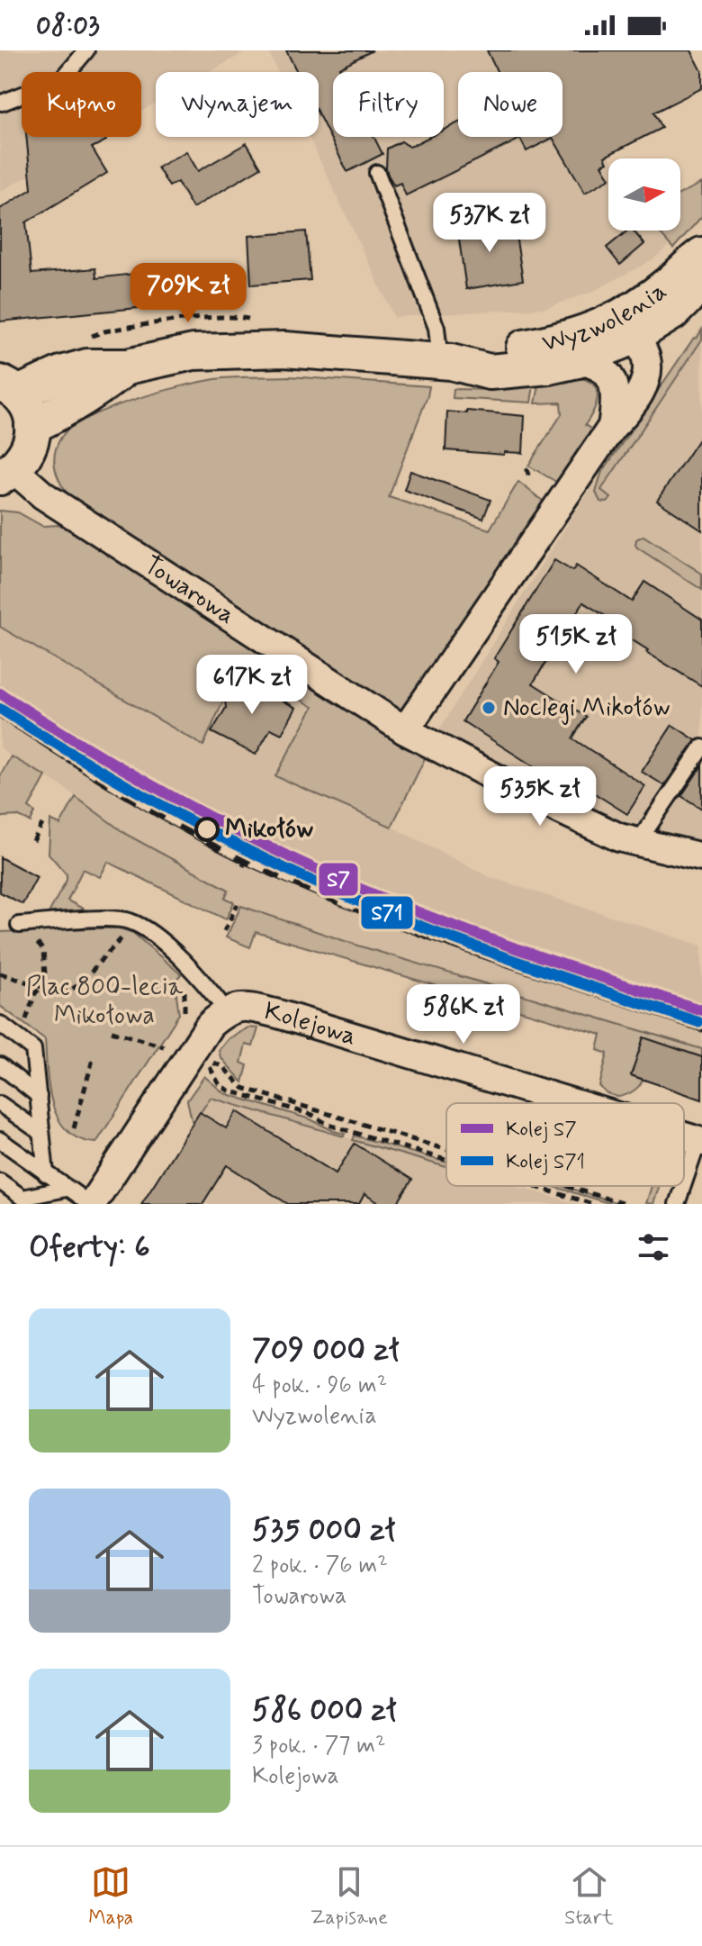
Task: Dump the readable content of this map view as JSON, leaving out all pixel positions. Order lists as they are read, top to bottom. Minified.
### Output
{"streets":{"street":["Wyzwolenia","Towarowa","Kolejowa"]},"parks":["Plac 800-lecia Mikołowa"],"places":["Noclegi Mikołów","Mikołów"],"lines":["rail line S7","rail line S71"],"legend":["Kolej S7","Kolej S71"],"north":"right","page":{"status":"08:03","chip":["Kupno","Wynajem","Filtry","Nowe"],"price":["537K zł","709K zł","515K zł","617K zł","535K zł","586K zł"],"heading":"Oferty: 6","list":[{"name":"709 000 zł","note":"4 pok. · 96 m² · Wyzwolenia"},{"name":"535 000 zł","note":"2 pok. · 76 m² · Towarowa"},{"name":"586 000 zł","note":"3 pok. · 77 m² · Kolejowa"}],"tabs":["Mapa","Zapisane","Start"]}}
